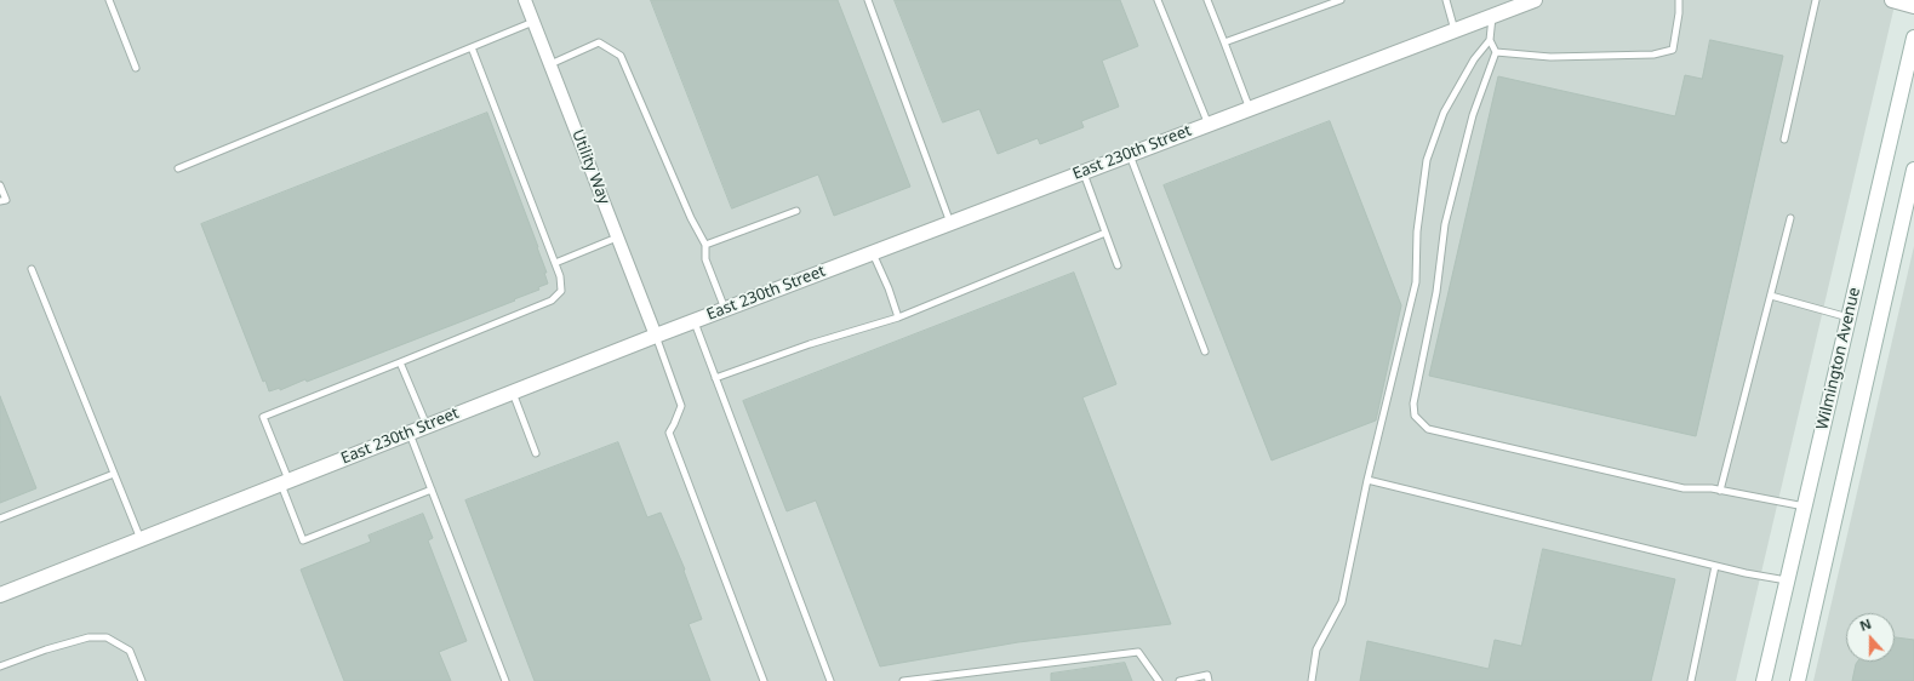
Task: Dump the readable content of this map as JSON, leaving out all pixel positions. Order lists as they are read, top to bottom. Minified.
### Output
{"streets":{"street":["East 230th Street","Utility Way","Wilmington Avenue"]},"crossings":[["East 230th Street","Utility Way"]],"north":"top"}
